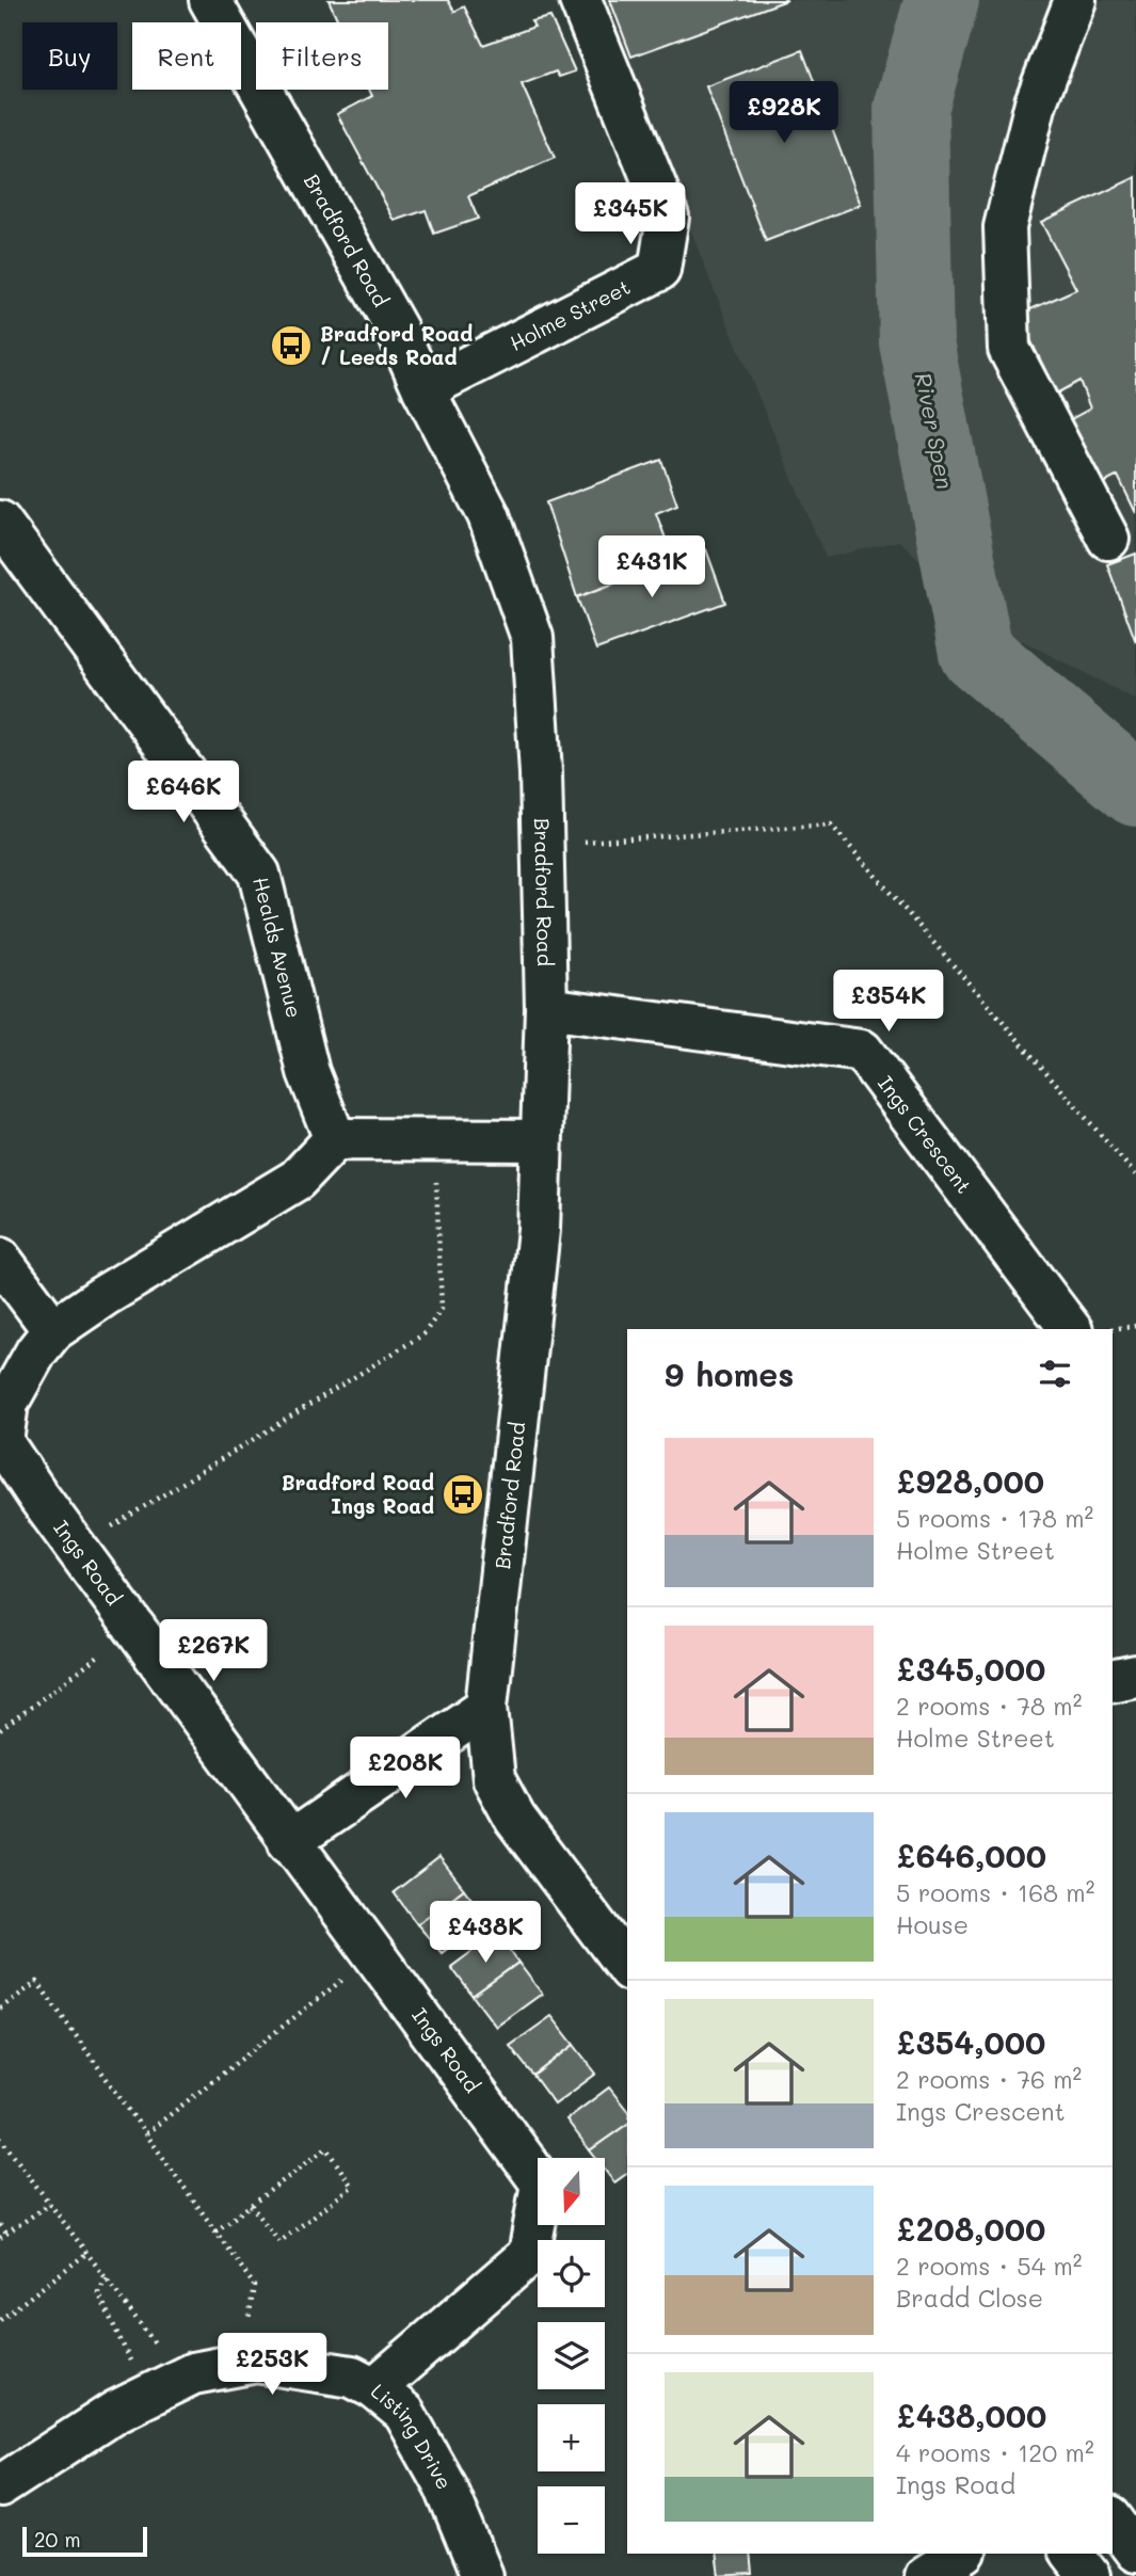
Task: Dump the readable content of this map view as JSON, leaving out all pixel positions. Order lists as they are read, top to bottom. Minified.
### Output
{"streets":{"street":["Bradford Road","Holme Street","Healds Avenue","Ings Crescent","Ings Road","Listing Drive"]},"crossings":[["Bradford Road","Holme Street"],["Bradford Road","Ings Crescent"],["Healds Avenue","Ings Road"],["Ings Road","Listing Drive"]],"water":["River Spen"],"places":{"bus stop":["Bradford Road / Leeds Road","Bradford Road Ings Road"]},"scale_bar":"20 m","north":"bottom","page":{"chip":["Buy","Rent","Filters"],"price":["£928K","£345K","£431K","£646K","£354K","£267K","£208K","£438K","£253K"],"heading":"9 homes","list":[{"name":"£928,000","note":"5 rooms · 178 m² · Holme Street"},{"name":"£345,000","note":"2 rooms · 78 m² · Holme Street"},{"name":"£646,000","note":"5 rooms · 168 m² · House"},{"name":"£354,000","note":"2 rooms · 76 m² · Ings Crescent"},{"name":"£208,000","note":"2 rooms · 54 m² · Bradd Close"},{"name":"£438,000","note":"4 rooms · 120 m² · Ings Road"}],"map_buttons":["+","−"],"scale":"20 m"}}
